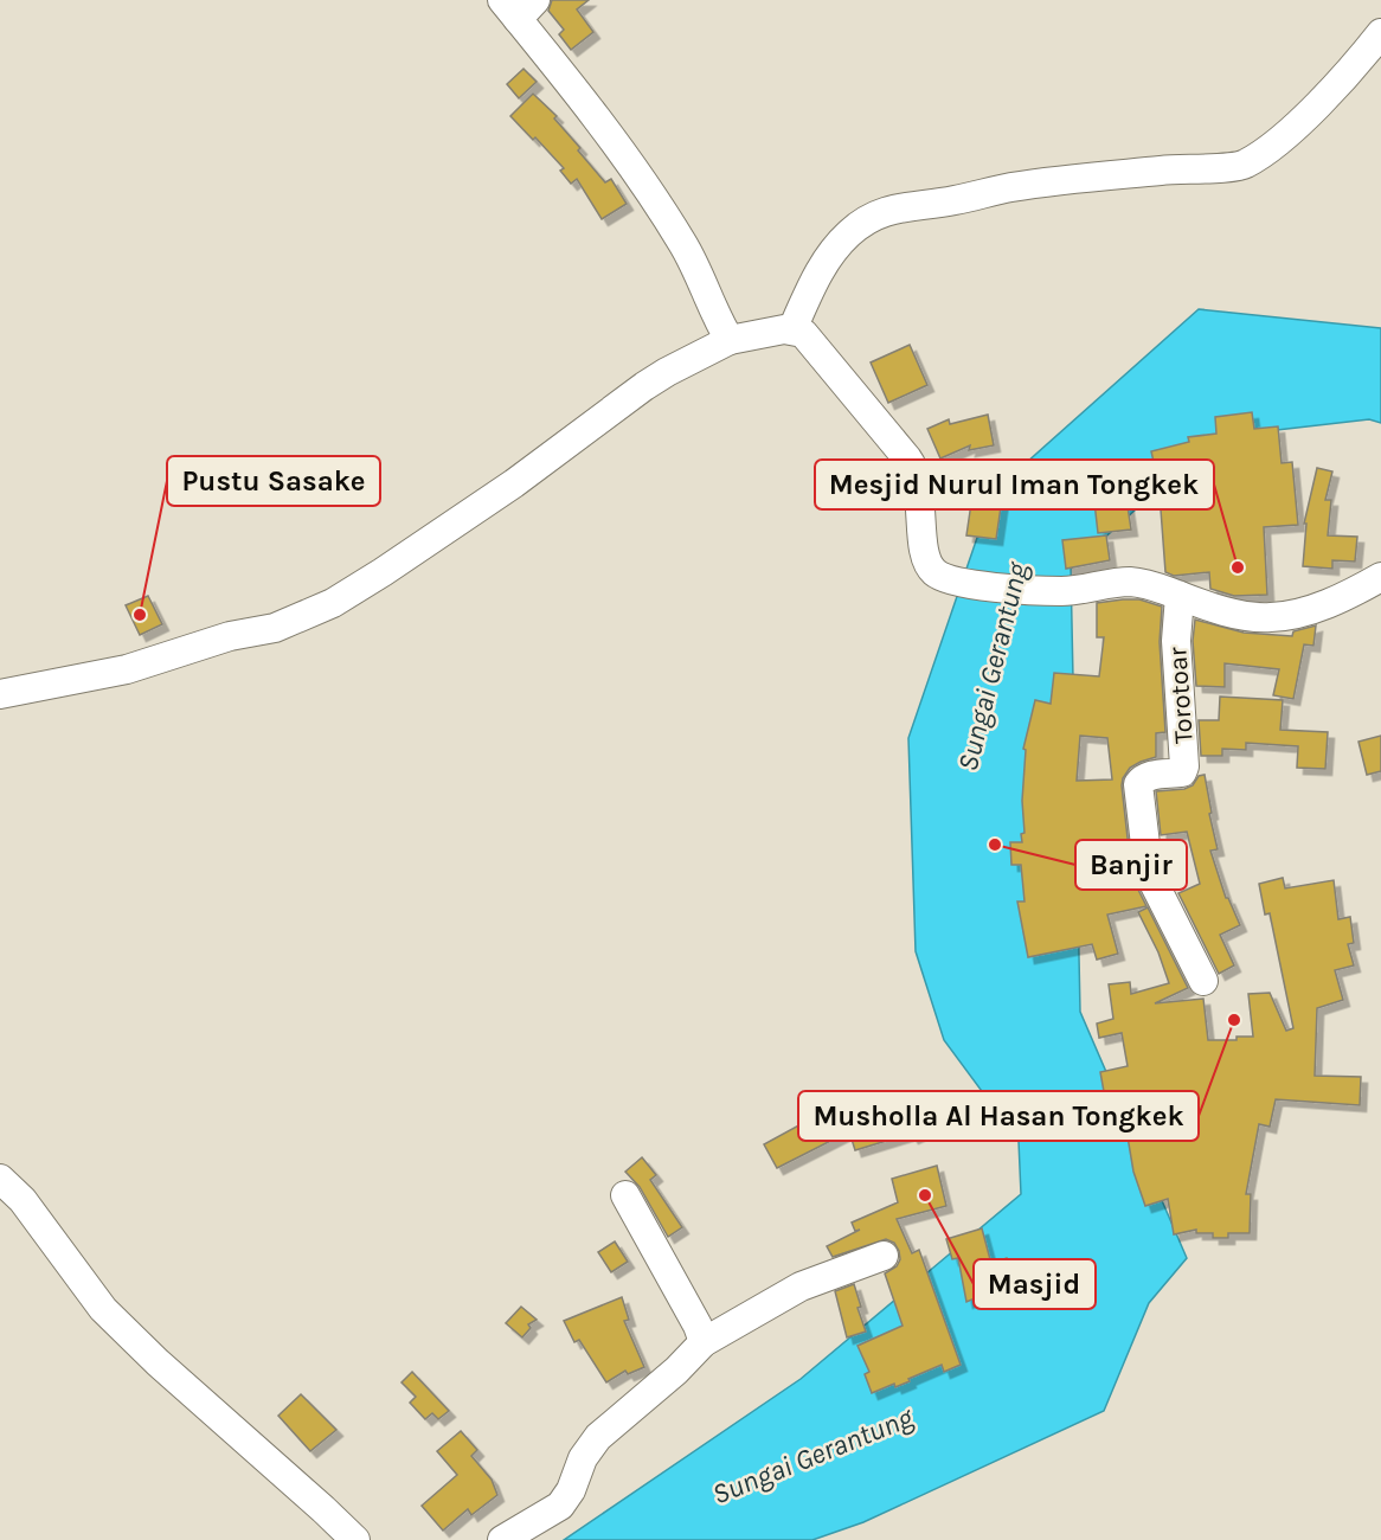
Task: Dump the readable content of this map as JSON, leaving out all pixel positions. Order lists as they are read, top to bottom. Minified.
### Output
{"streets":{"street":["Torotoar"]},"water":["Sungai Gerantung"],"places":["Mesjid Nurul Iman Tongkek","Pustu Sasake","Banjir","Musholla Al Hasan Tongkek","Masjid"]}
